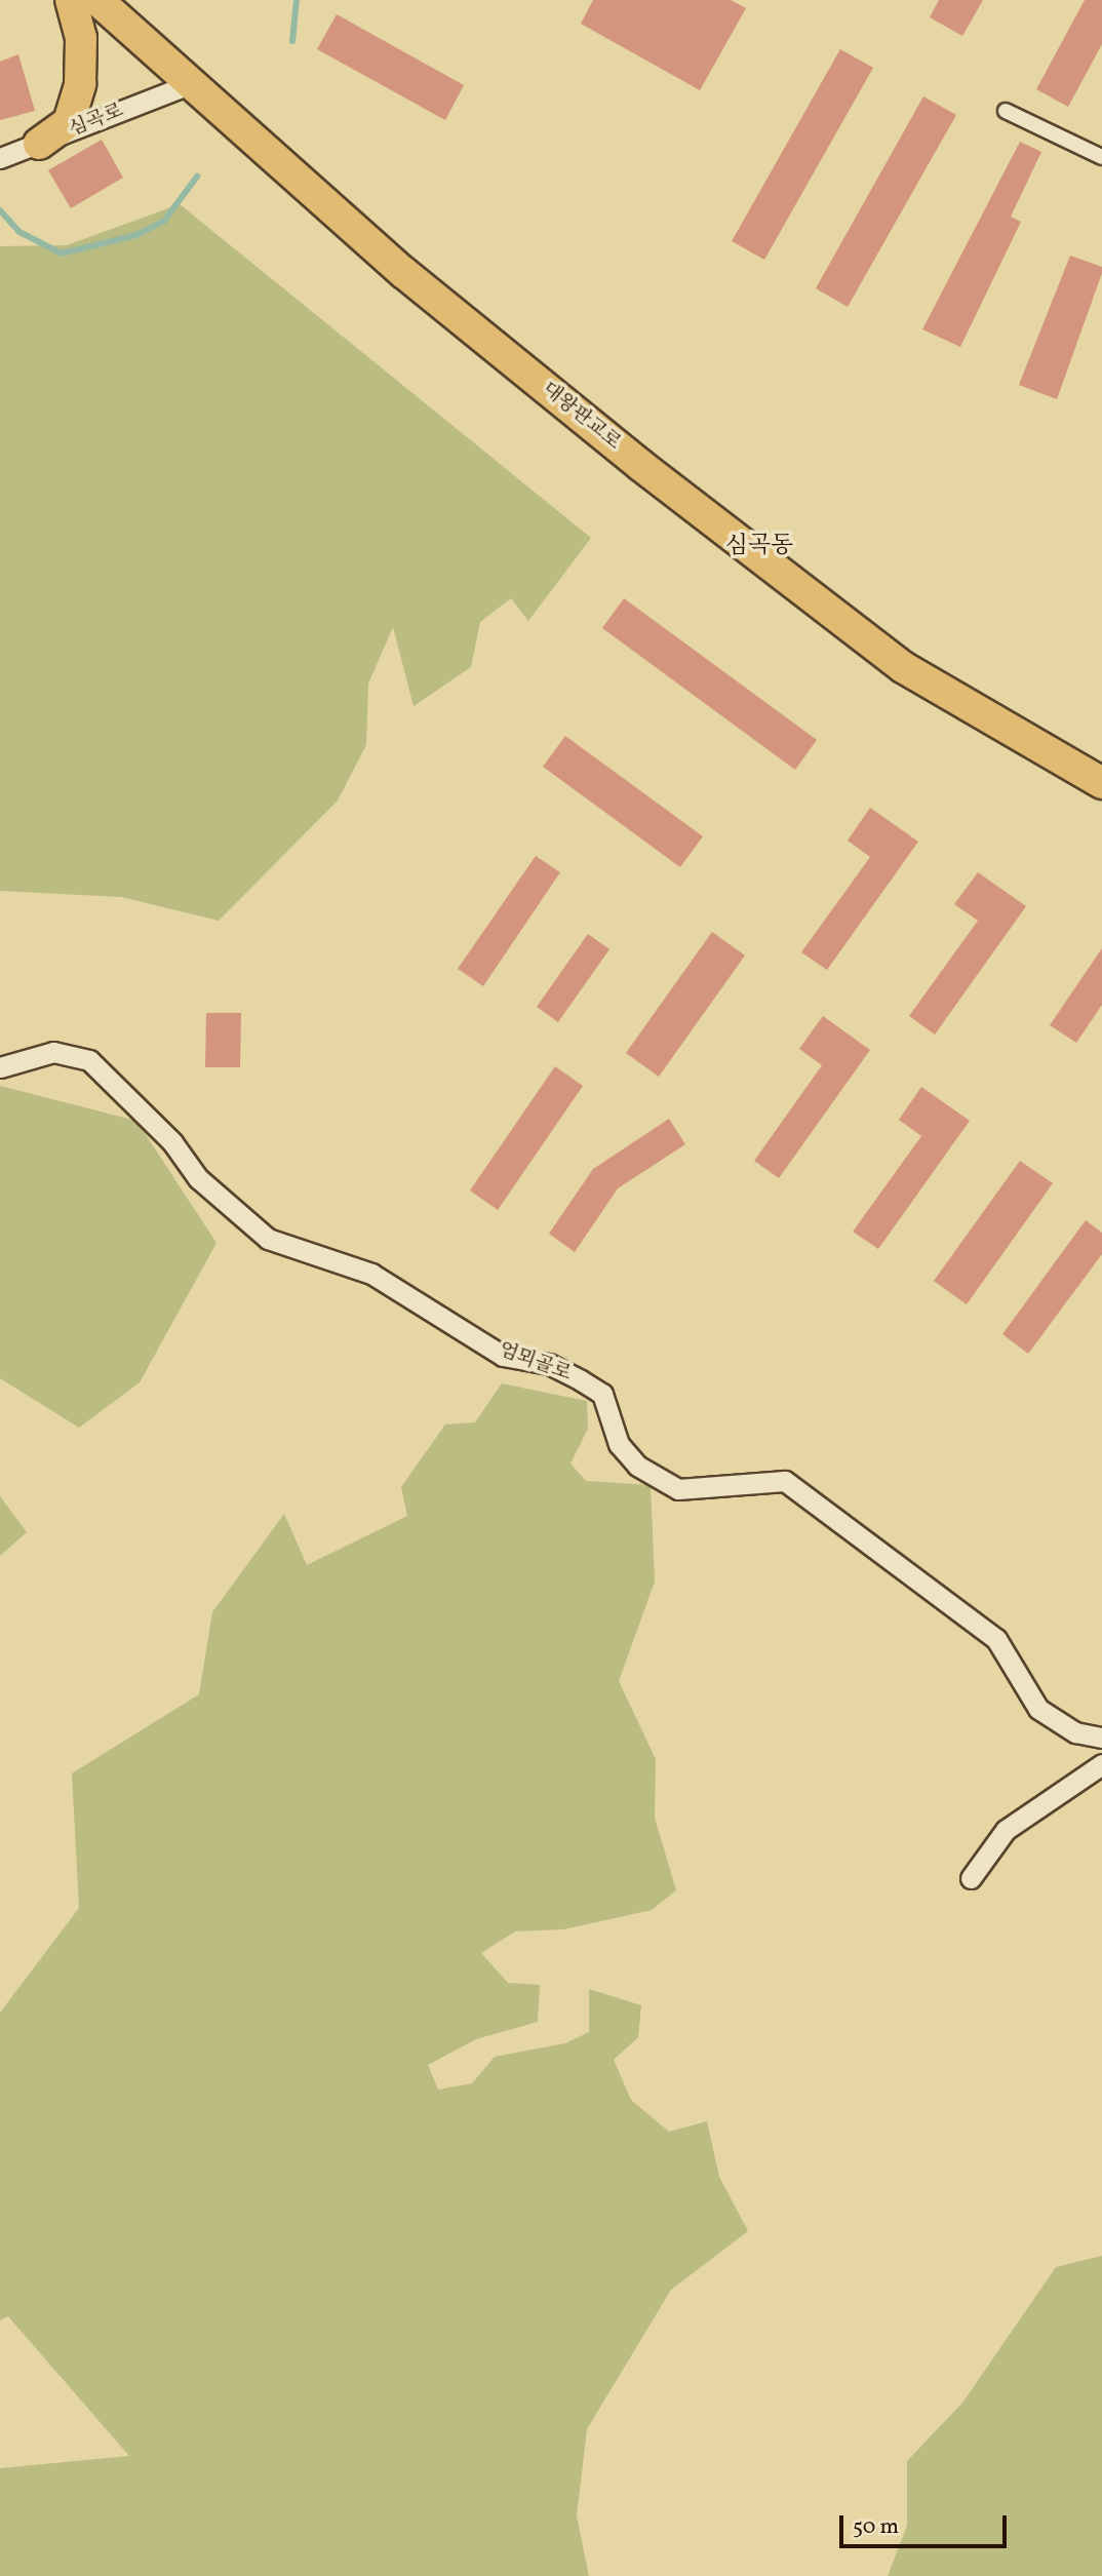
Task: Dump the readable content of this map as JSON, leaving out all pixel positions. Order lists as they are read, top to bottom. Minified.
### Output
{"streets":{"main road":["대왕판교로"],"street":["심곡로","엄뫼골로"]},"crossings":[["심곡로","대왕판교로"]],"districts":["심곡동"],"scale_bar":"50 m"}
